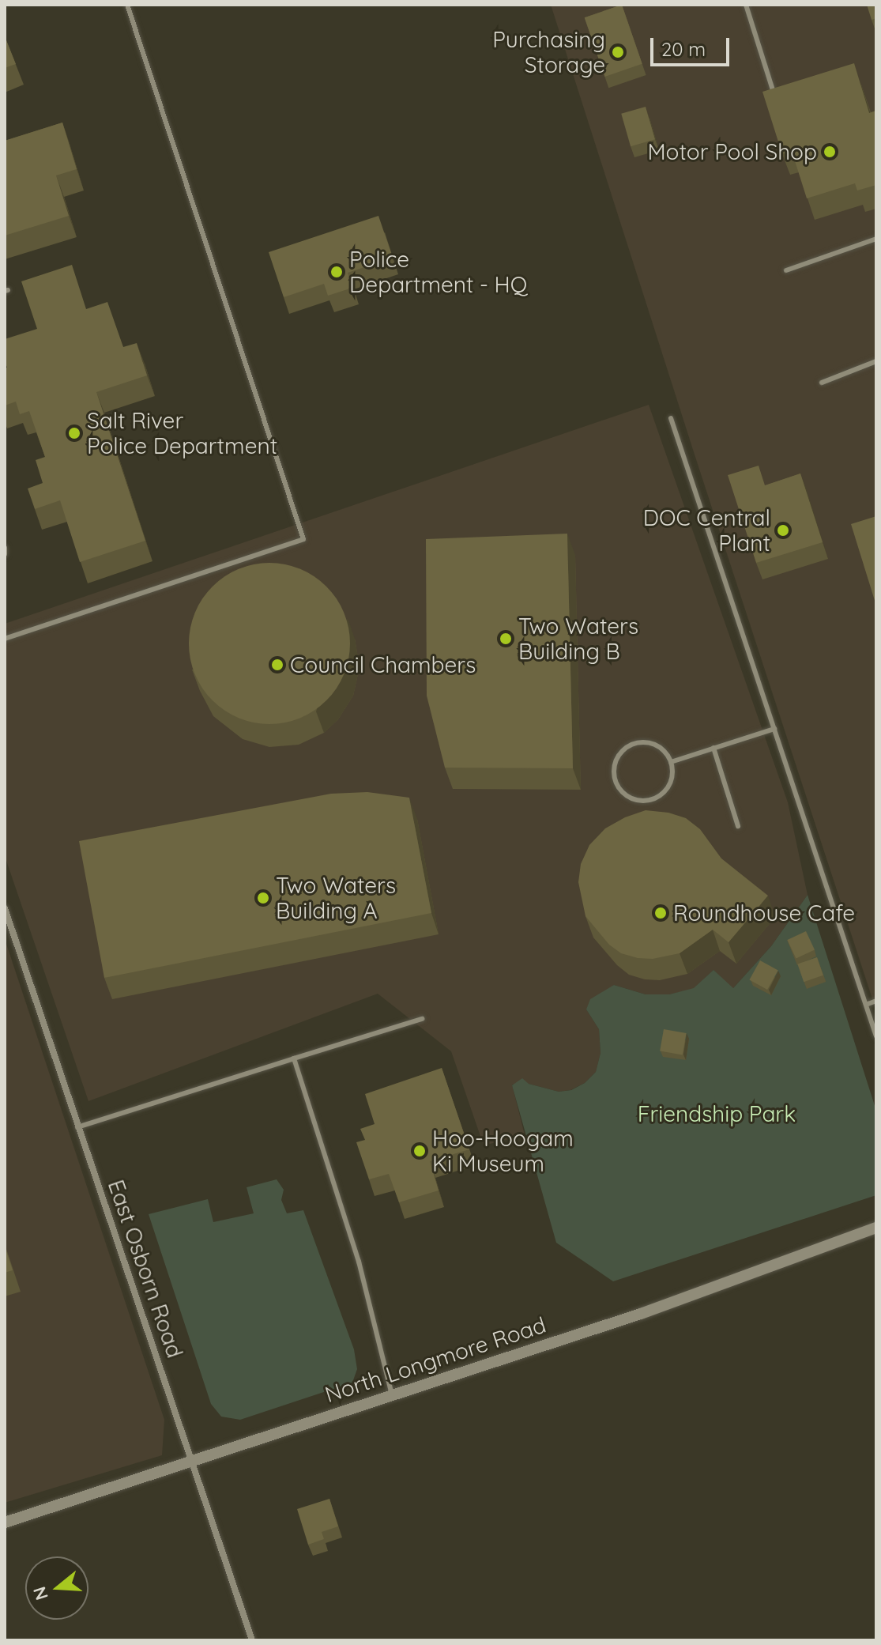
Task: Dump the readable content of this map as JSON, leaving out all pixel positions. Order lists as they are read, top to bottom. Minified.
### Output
{"streets":{"street":["East Osborn Road","North Longmore Road"]},"crossings":[["East Osborn Road","North Longmore Road"]],"parks":["Friendship Park"],"places":["Purchasing Storage","Motor Pool Shop","Police Department - HQ","Salt River Police Department","DOC Central Plant","Two Waters Building B","Council Chambers","Two Waters Building A","Roundhouse Cafe","Hoo-Hoogam Ki Museum"],"scale_bar":"20 m","north":"left"}
